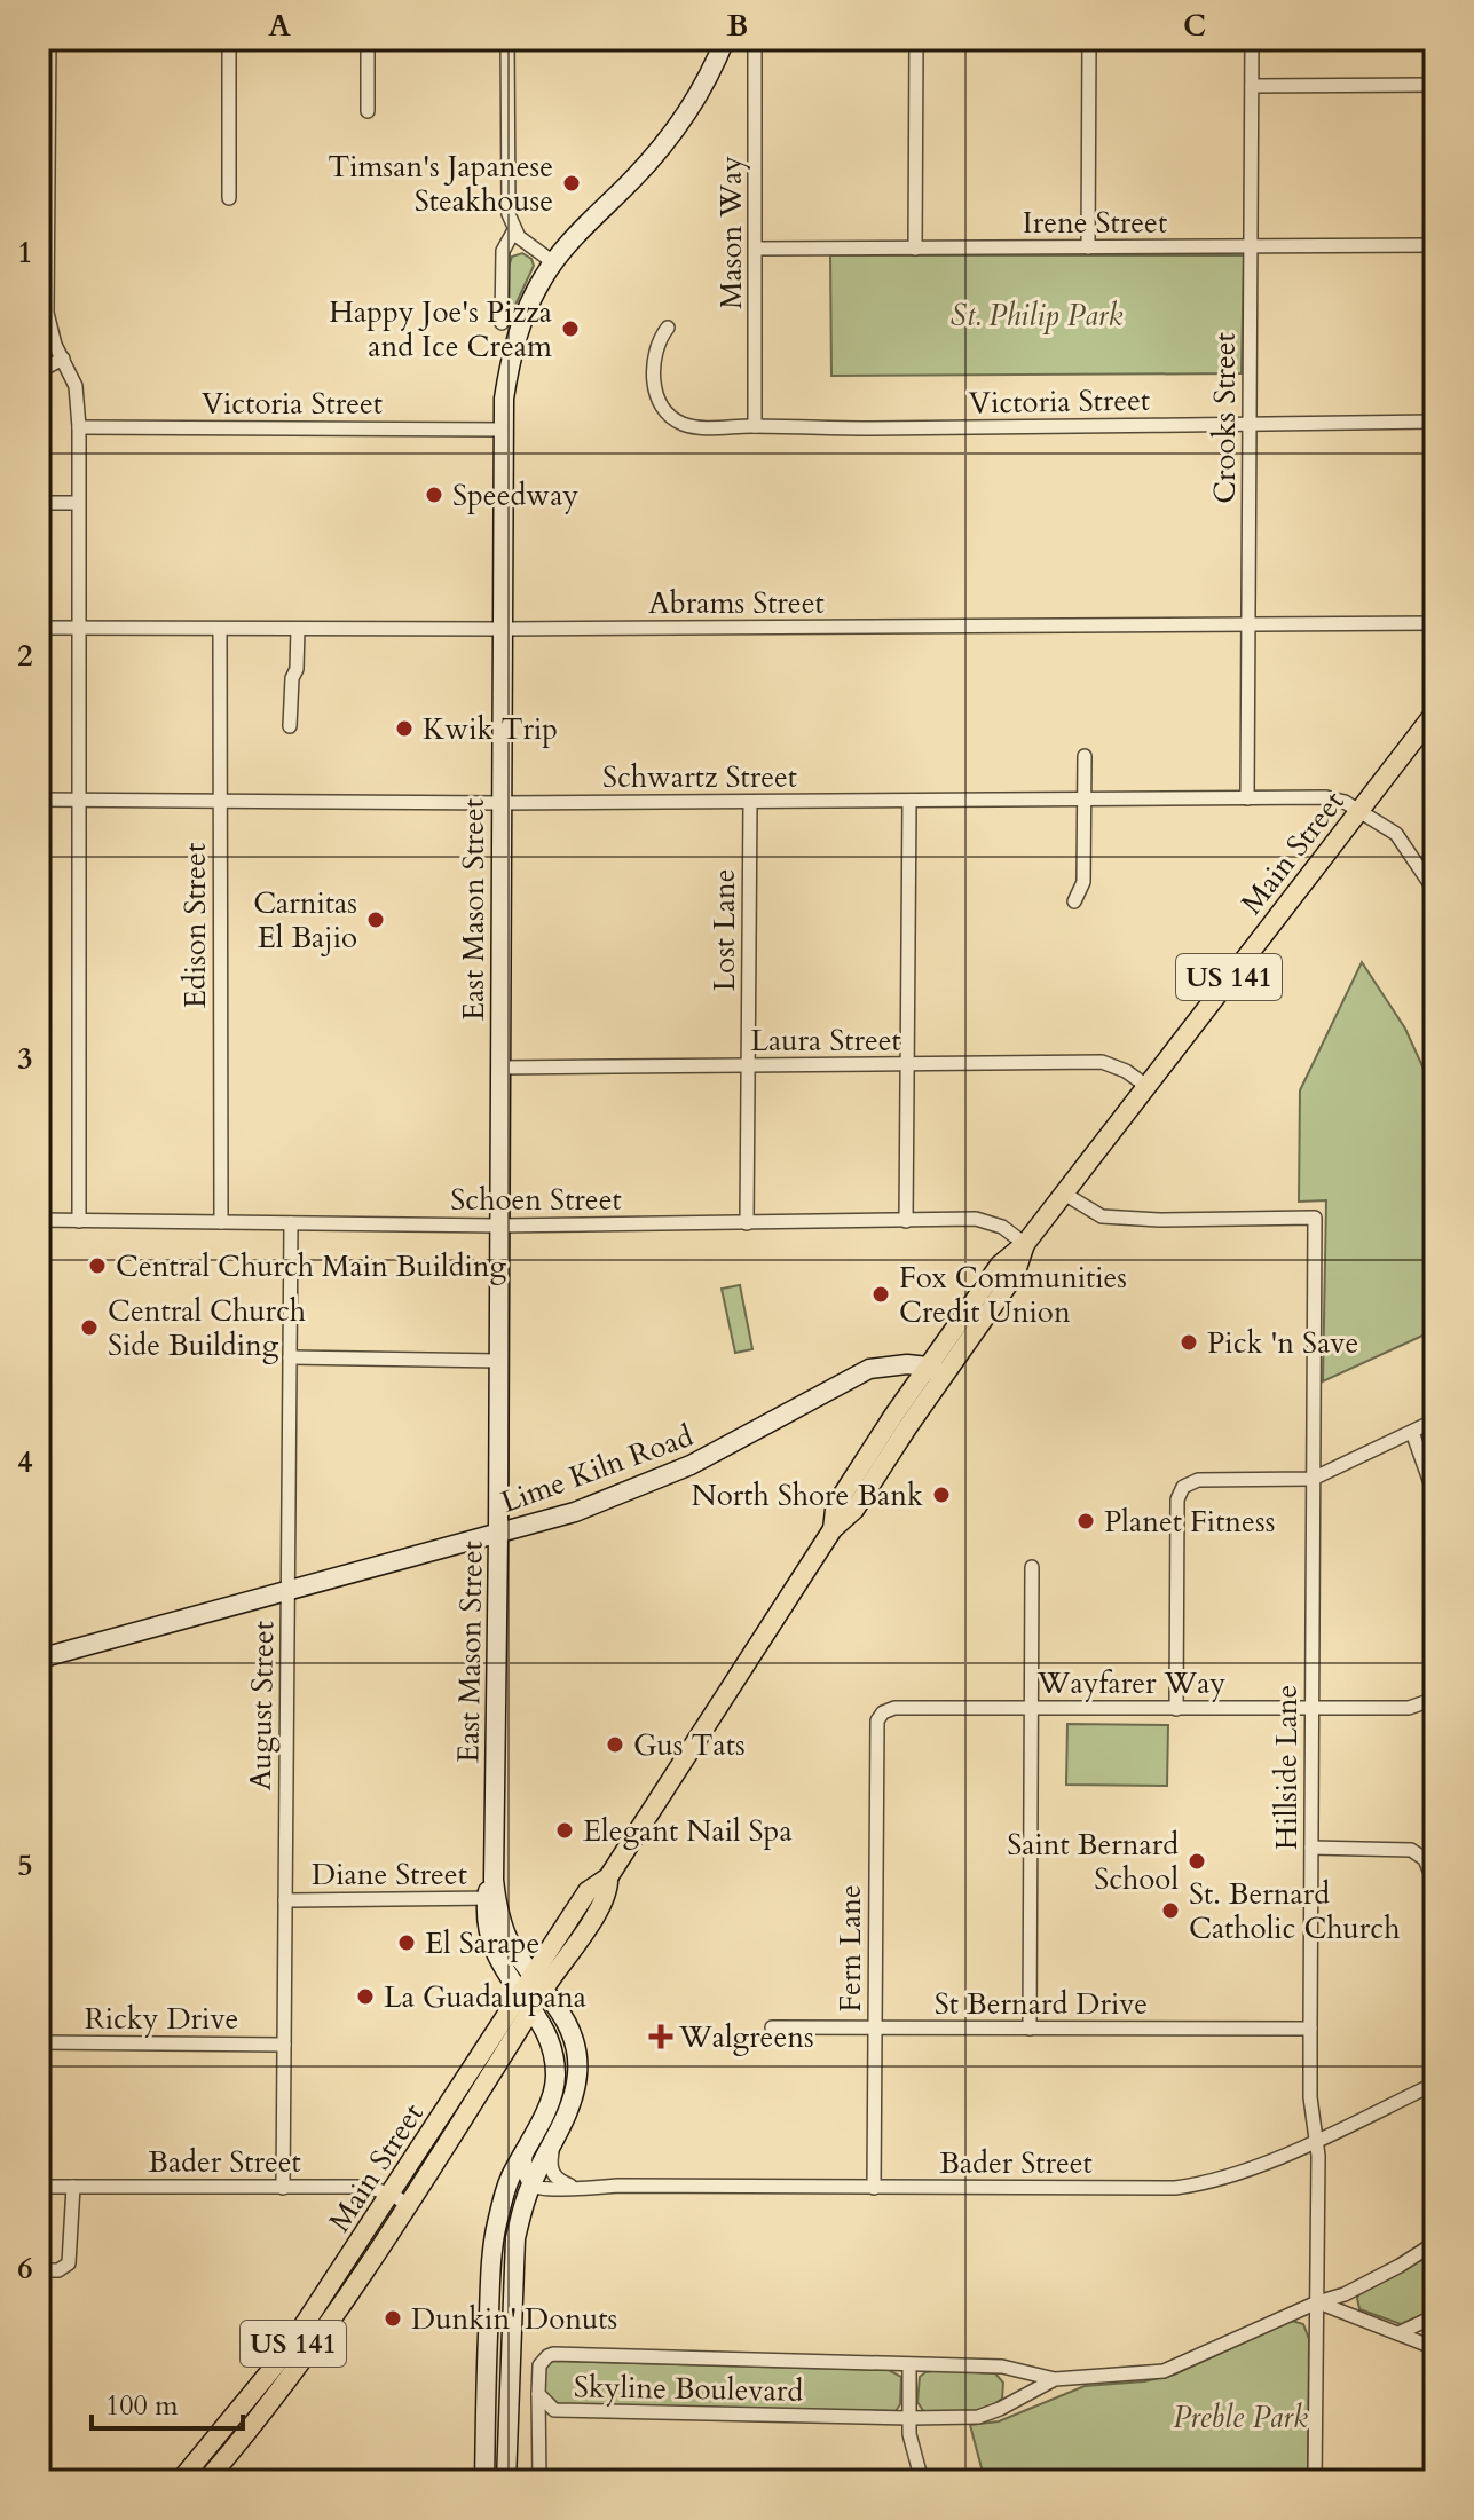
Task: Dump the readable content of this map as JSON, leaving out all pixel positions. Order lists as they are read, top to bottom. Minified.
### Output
{"streets":{"main road":["Main Street","East Mason Street","US 141","Lime Kiln Road"],"street":["Irene Street","Mason Way","Victoria Street","Crooks Street","Abrams Street","Schwartz Street","Edison Street","Lost Lane","Laura Street","Schoen Street","Wayfarer Way","August Street","Hillside Lane","Diane Street","Fern Lane","St Bernard Drive","Ricky Drive","Bader Street","Skyline Boulevard"]},"crossings":[["Irene Street","Mason Way"],["Irene Street","Crooks Street"],["Mason Way","Victoria Street"],["Victoria Street","Crooks Street"],["Victoria Street","East Mason Street"],["Crooks Street","Abrams Street"],["Crooks Street","Schwartz Street"],["Abrams Street","East Mason Street"],["Abrams Street","Edison Street"],["Schwartz Street","Main Street"],["Schwartz Street","East Mason Street"],["Schwartz Street","Edison Street"],["Schwartz Street","Lost Lane"],["Main Street","East Mason Street"],["Main Street","Laura Street"],["Main Street","Schoen Street"],["Main Street","Lime Kiln Road"],["Main Street","Hillside Lane"],["Main Street","Bader Street"],["East Mason Street","Laura Street"],["East Mason Street","Schoen Street"],["East Mason Street","Lime Kiln Road"],["East Mason Street","Diane Street"],["East Mason Street","Bader Street"],["Edison Street","Schoen Street"],["Lost Lane","Laura Street"],["Lost Lane","Schoen Street"],["Schoen Street","August Street"],["Lime Kiln Road","August Street"],["Wayfarer Way","Hillside Lane"],["Wayfarer Way","Fern Lane"],["August Street","Diane Street"],["August Street","Ricky Drive"],["August Street","Bader Street"],["Hillside Lane","St Bernard Drive"],["Hillside Lane","Bader Street"],["Hillside Lane","Skyline Boulevard"],["Fern Lane","St Bernard Drive"],["Fern Lane","Bader Street"]],"parks":["St. Philip Park","Preble Park"],"places":{"other":["Timsan's Japanese Steakhouse","Happy Joe's Pizza and Ice Cream","Speedway","Kwik Trip","Carnitas El Bajio","Central Church Main Building","Fox Communities Credit Union","Central Church Side Building","Pick 'n Save","North Shore Bank","Planet Fitness","Gus Tats","Elegant Nail Spa","Saint Bernard School","St. Bernard Catholic Church","El Sarape","La Guadalupana","Dunkin' Donuts"],"health":["Walgreens"]},"scale_bar":"100 m","grid":{"columns":["A","B","C"],"rows":["1","2","3","4","5","6"]}}
